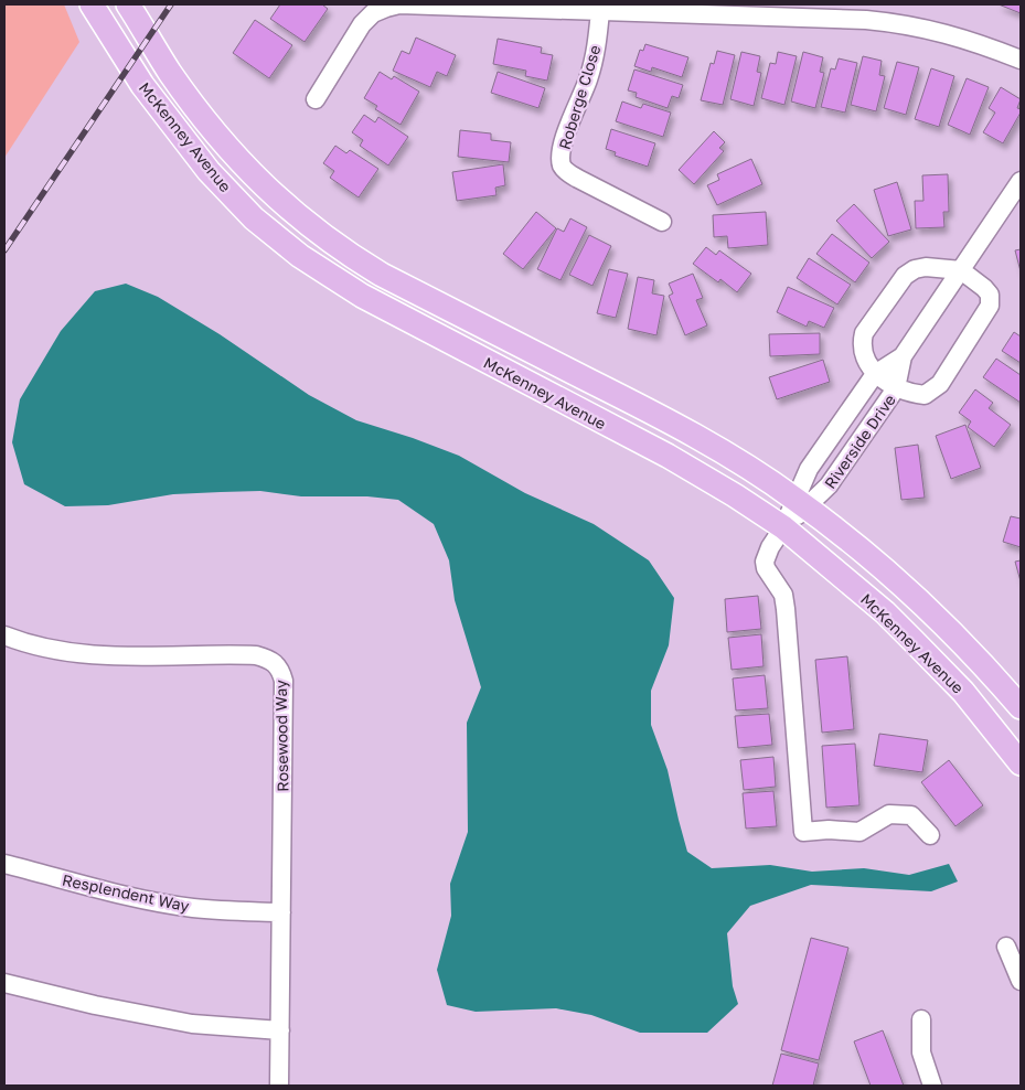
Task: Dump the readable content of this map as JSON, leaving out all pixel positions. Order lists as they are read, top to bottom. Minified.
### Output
{"streets":{"main road":["McKenney Avenue"],"street":["Roberge Close","Riverside Drive","Rosewood Way","Resplendent Way"]},"crossings":[["McKenney Avenue","Riverside Drive"],["Rosewood Way","Resplendent Way"]]}
